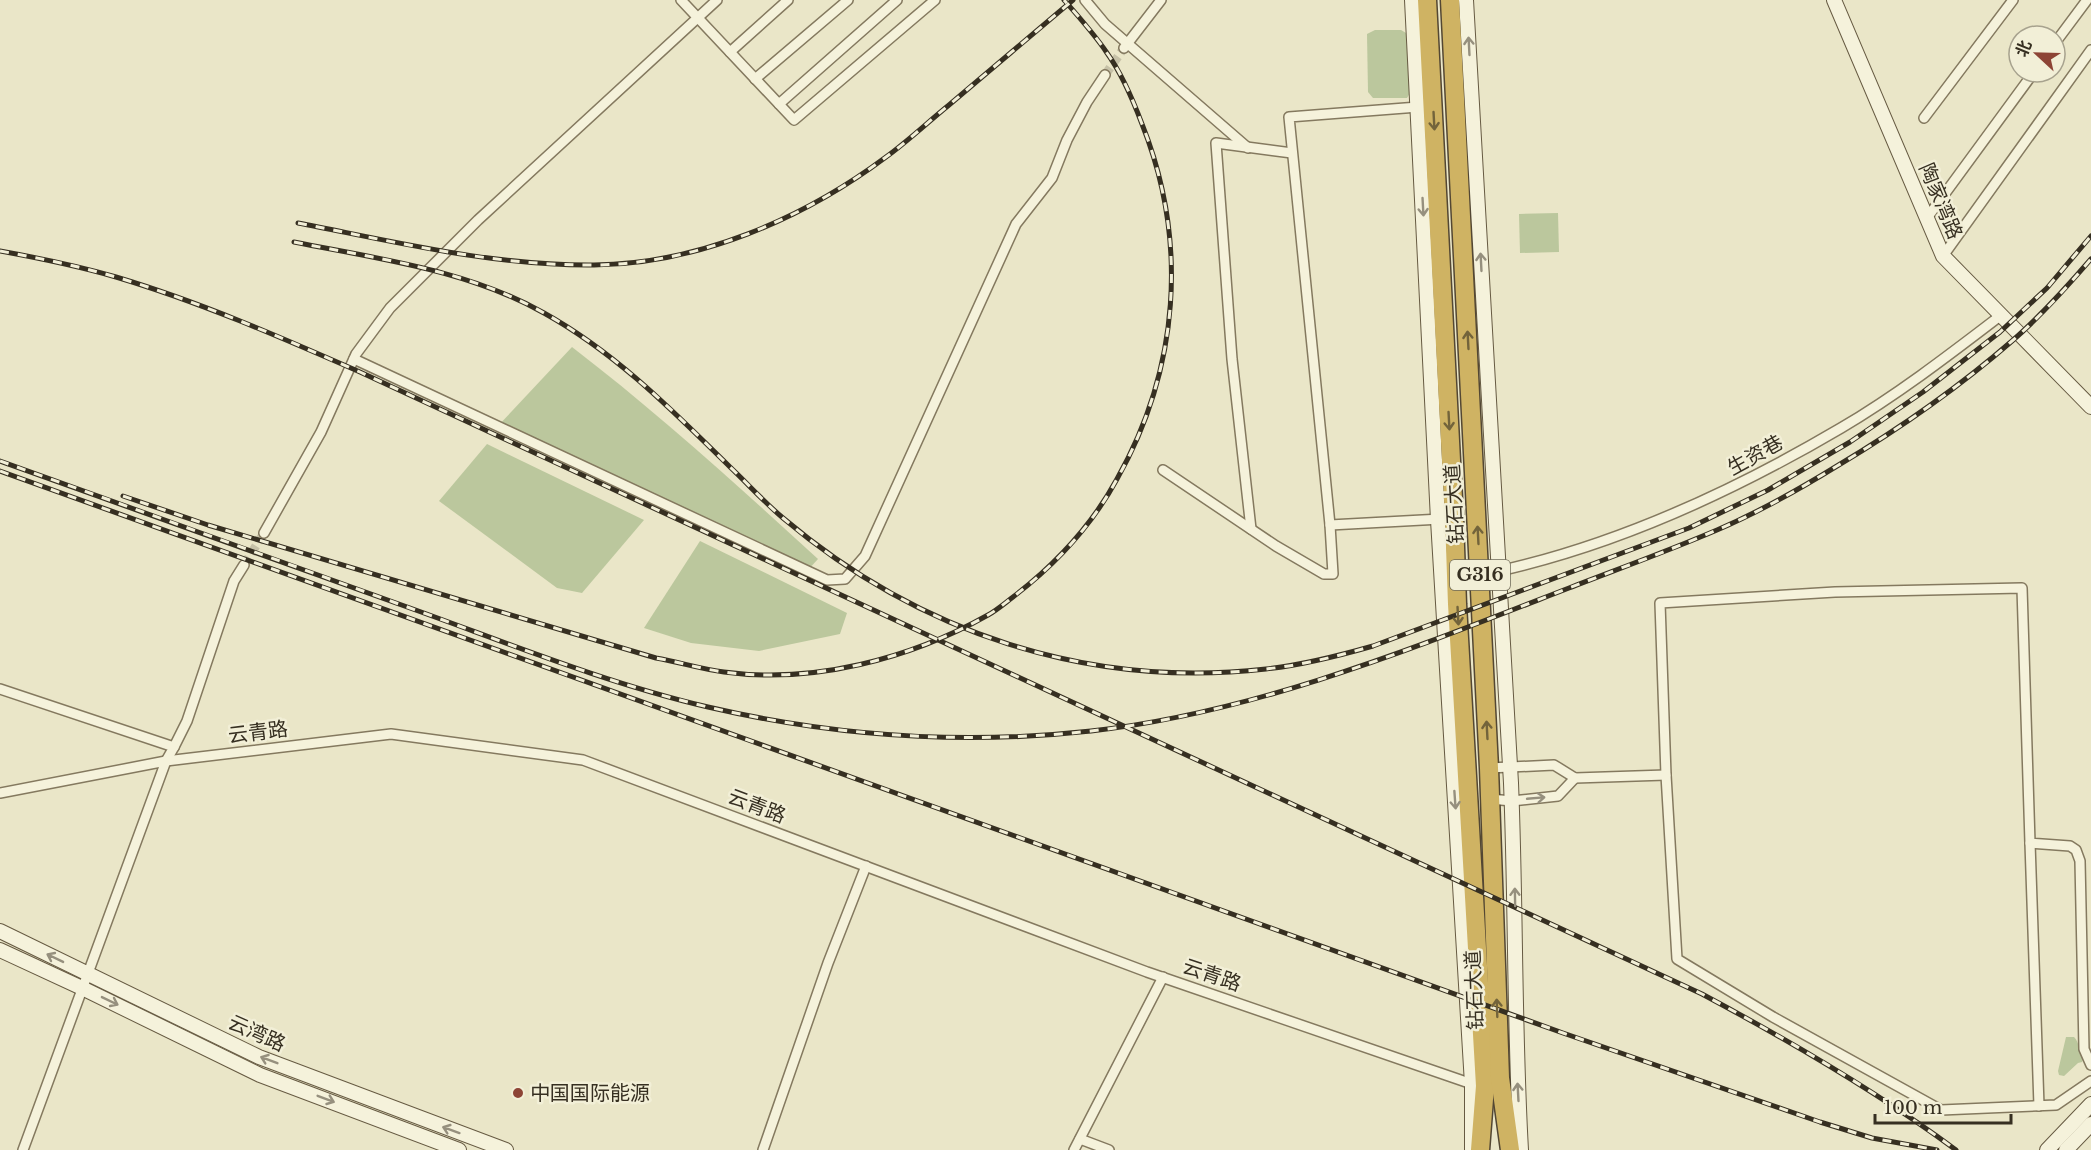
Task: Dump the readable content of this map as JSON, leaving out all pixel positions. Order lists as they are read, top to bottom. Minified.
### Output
{"streets":{"highway":["钻石大道","G316"],"street":["陶家湾路","生资巷","云青路","云湾路"]},"crossings":[["陶家湾路","生资巷"],["钻石大道","云青路"]],"places":["中国国际能源"],"scale_bar":"100 m","north":"left"}
